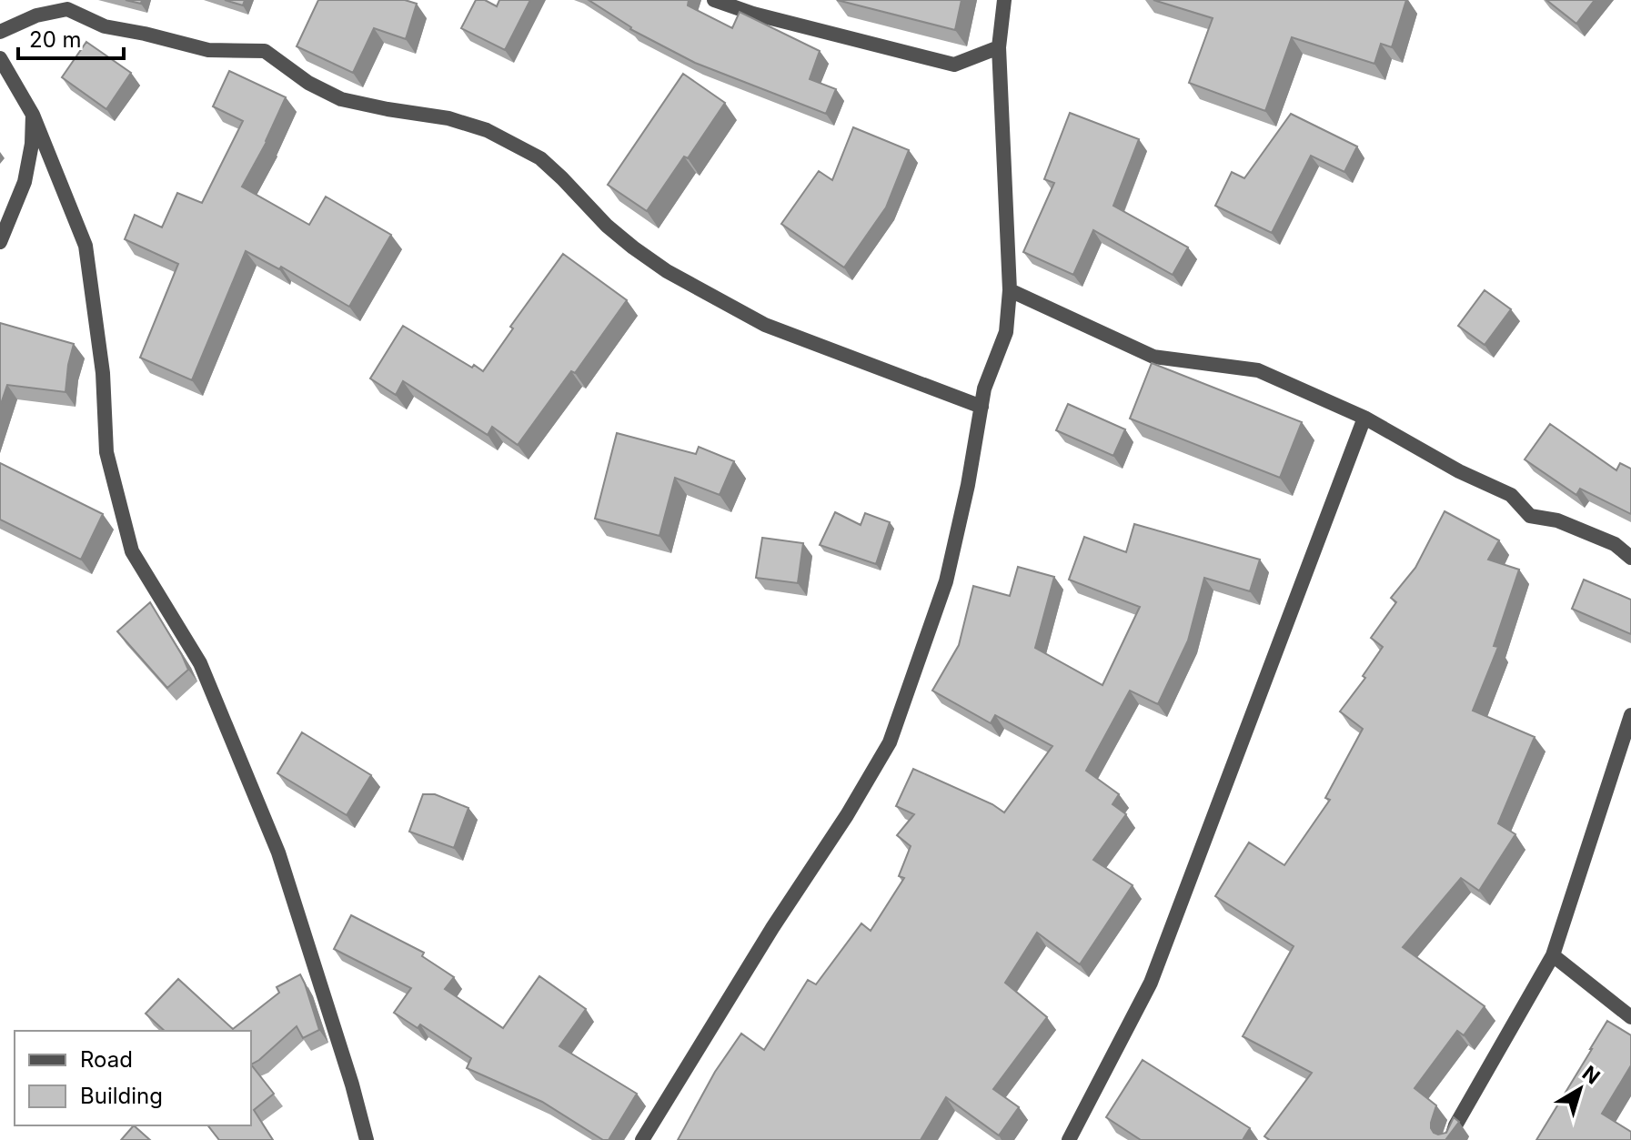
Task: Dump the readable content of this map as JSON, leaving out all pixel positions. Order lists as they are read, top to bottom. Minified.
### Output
{"legend":["Road","Building"],"scale_bar":"20 m","north":"top right"}
